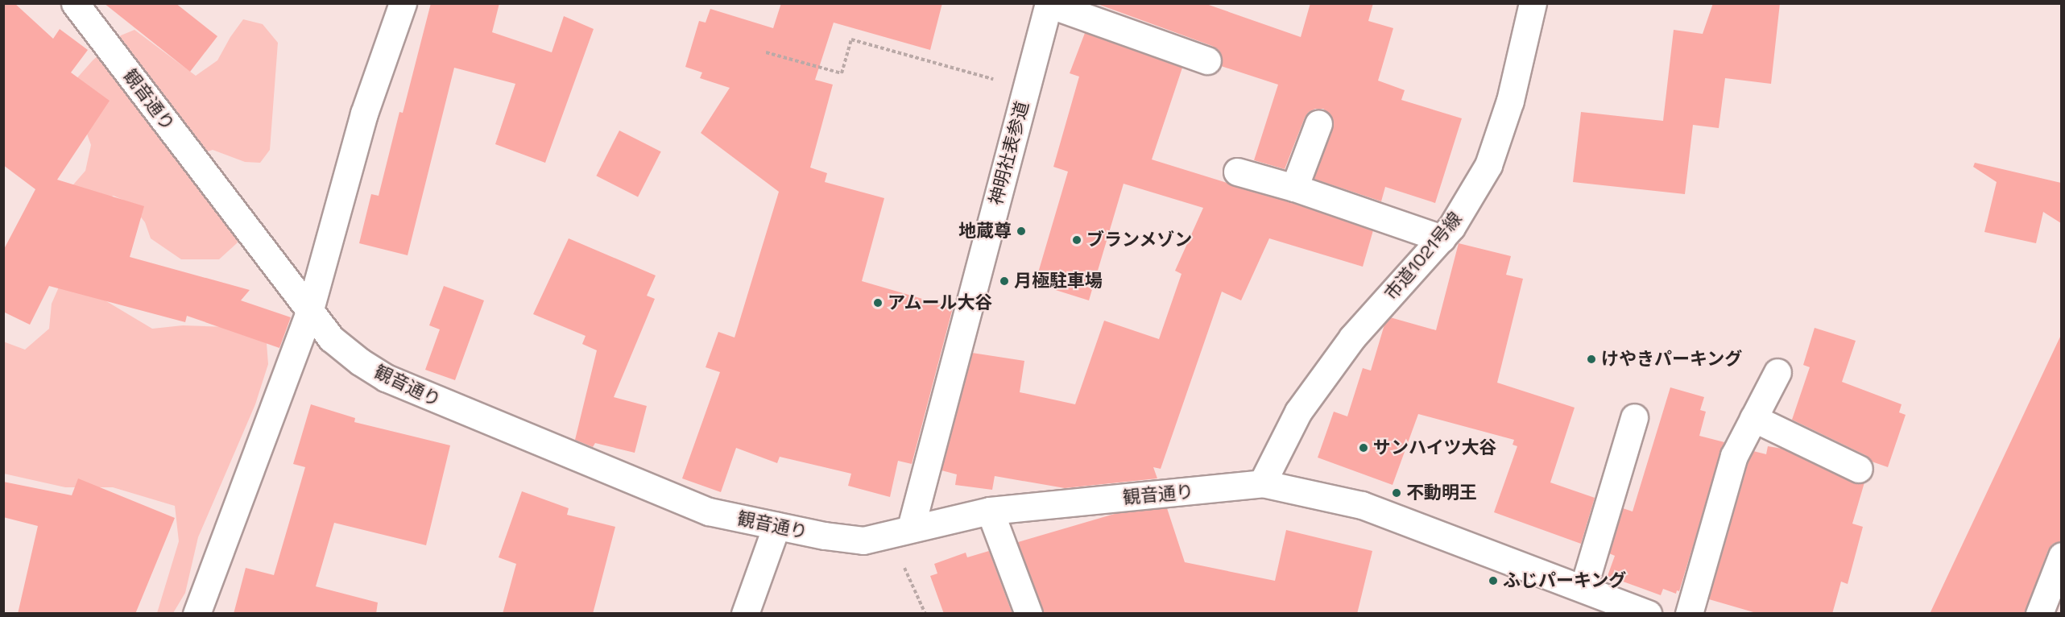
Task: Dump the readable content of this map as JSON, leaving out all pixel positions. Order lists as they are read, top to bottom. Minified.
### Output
{"streets":{"street":["観音通り","神明社表参道","市道1021号線"]},"crossings":[["観音通り","神明社表参道"],["観音通り","市道1021号線"]],"places":["地蔵尊","ブランメゾン","月極駐車場","アムール大谷","けやきパーキング","サンハイツ大谷","不動明王","ふじパーキング"]}
